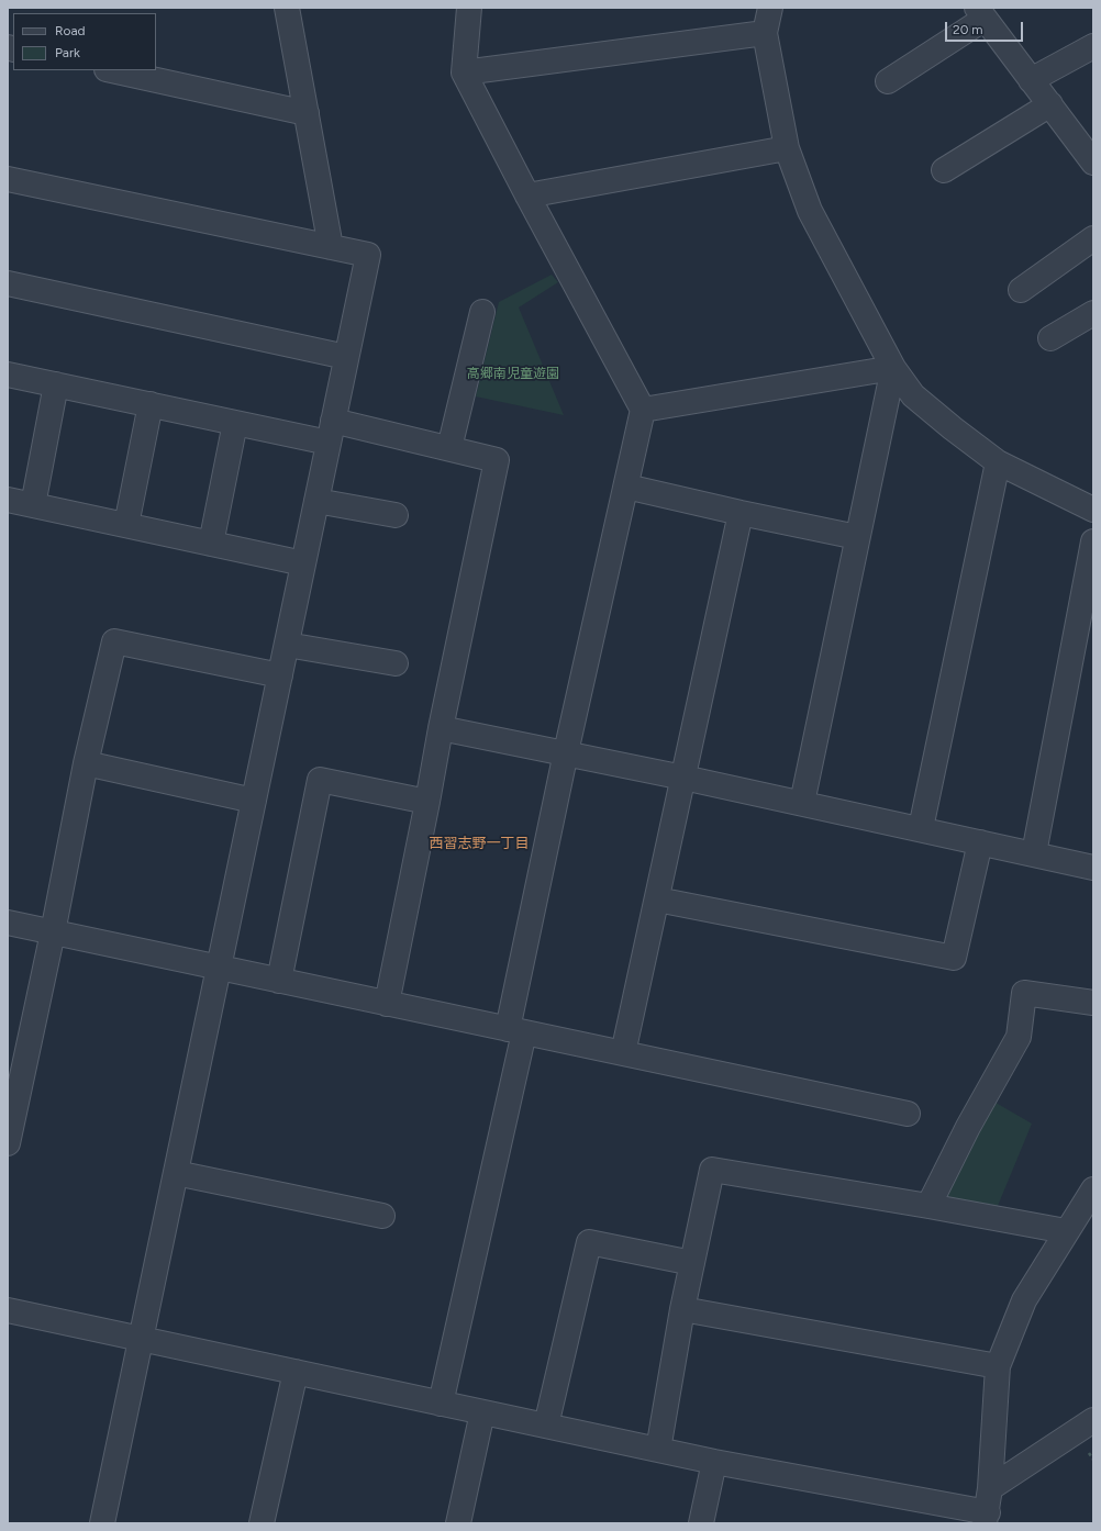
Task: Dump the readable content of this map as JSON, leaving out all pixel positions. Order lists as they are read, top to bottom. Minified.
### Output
{"districts":["西習志野一丁目"],"parks":["高郷南児童遊園"],"legend":["Road","Park"],"scale_bar":"20 m"}
